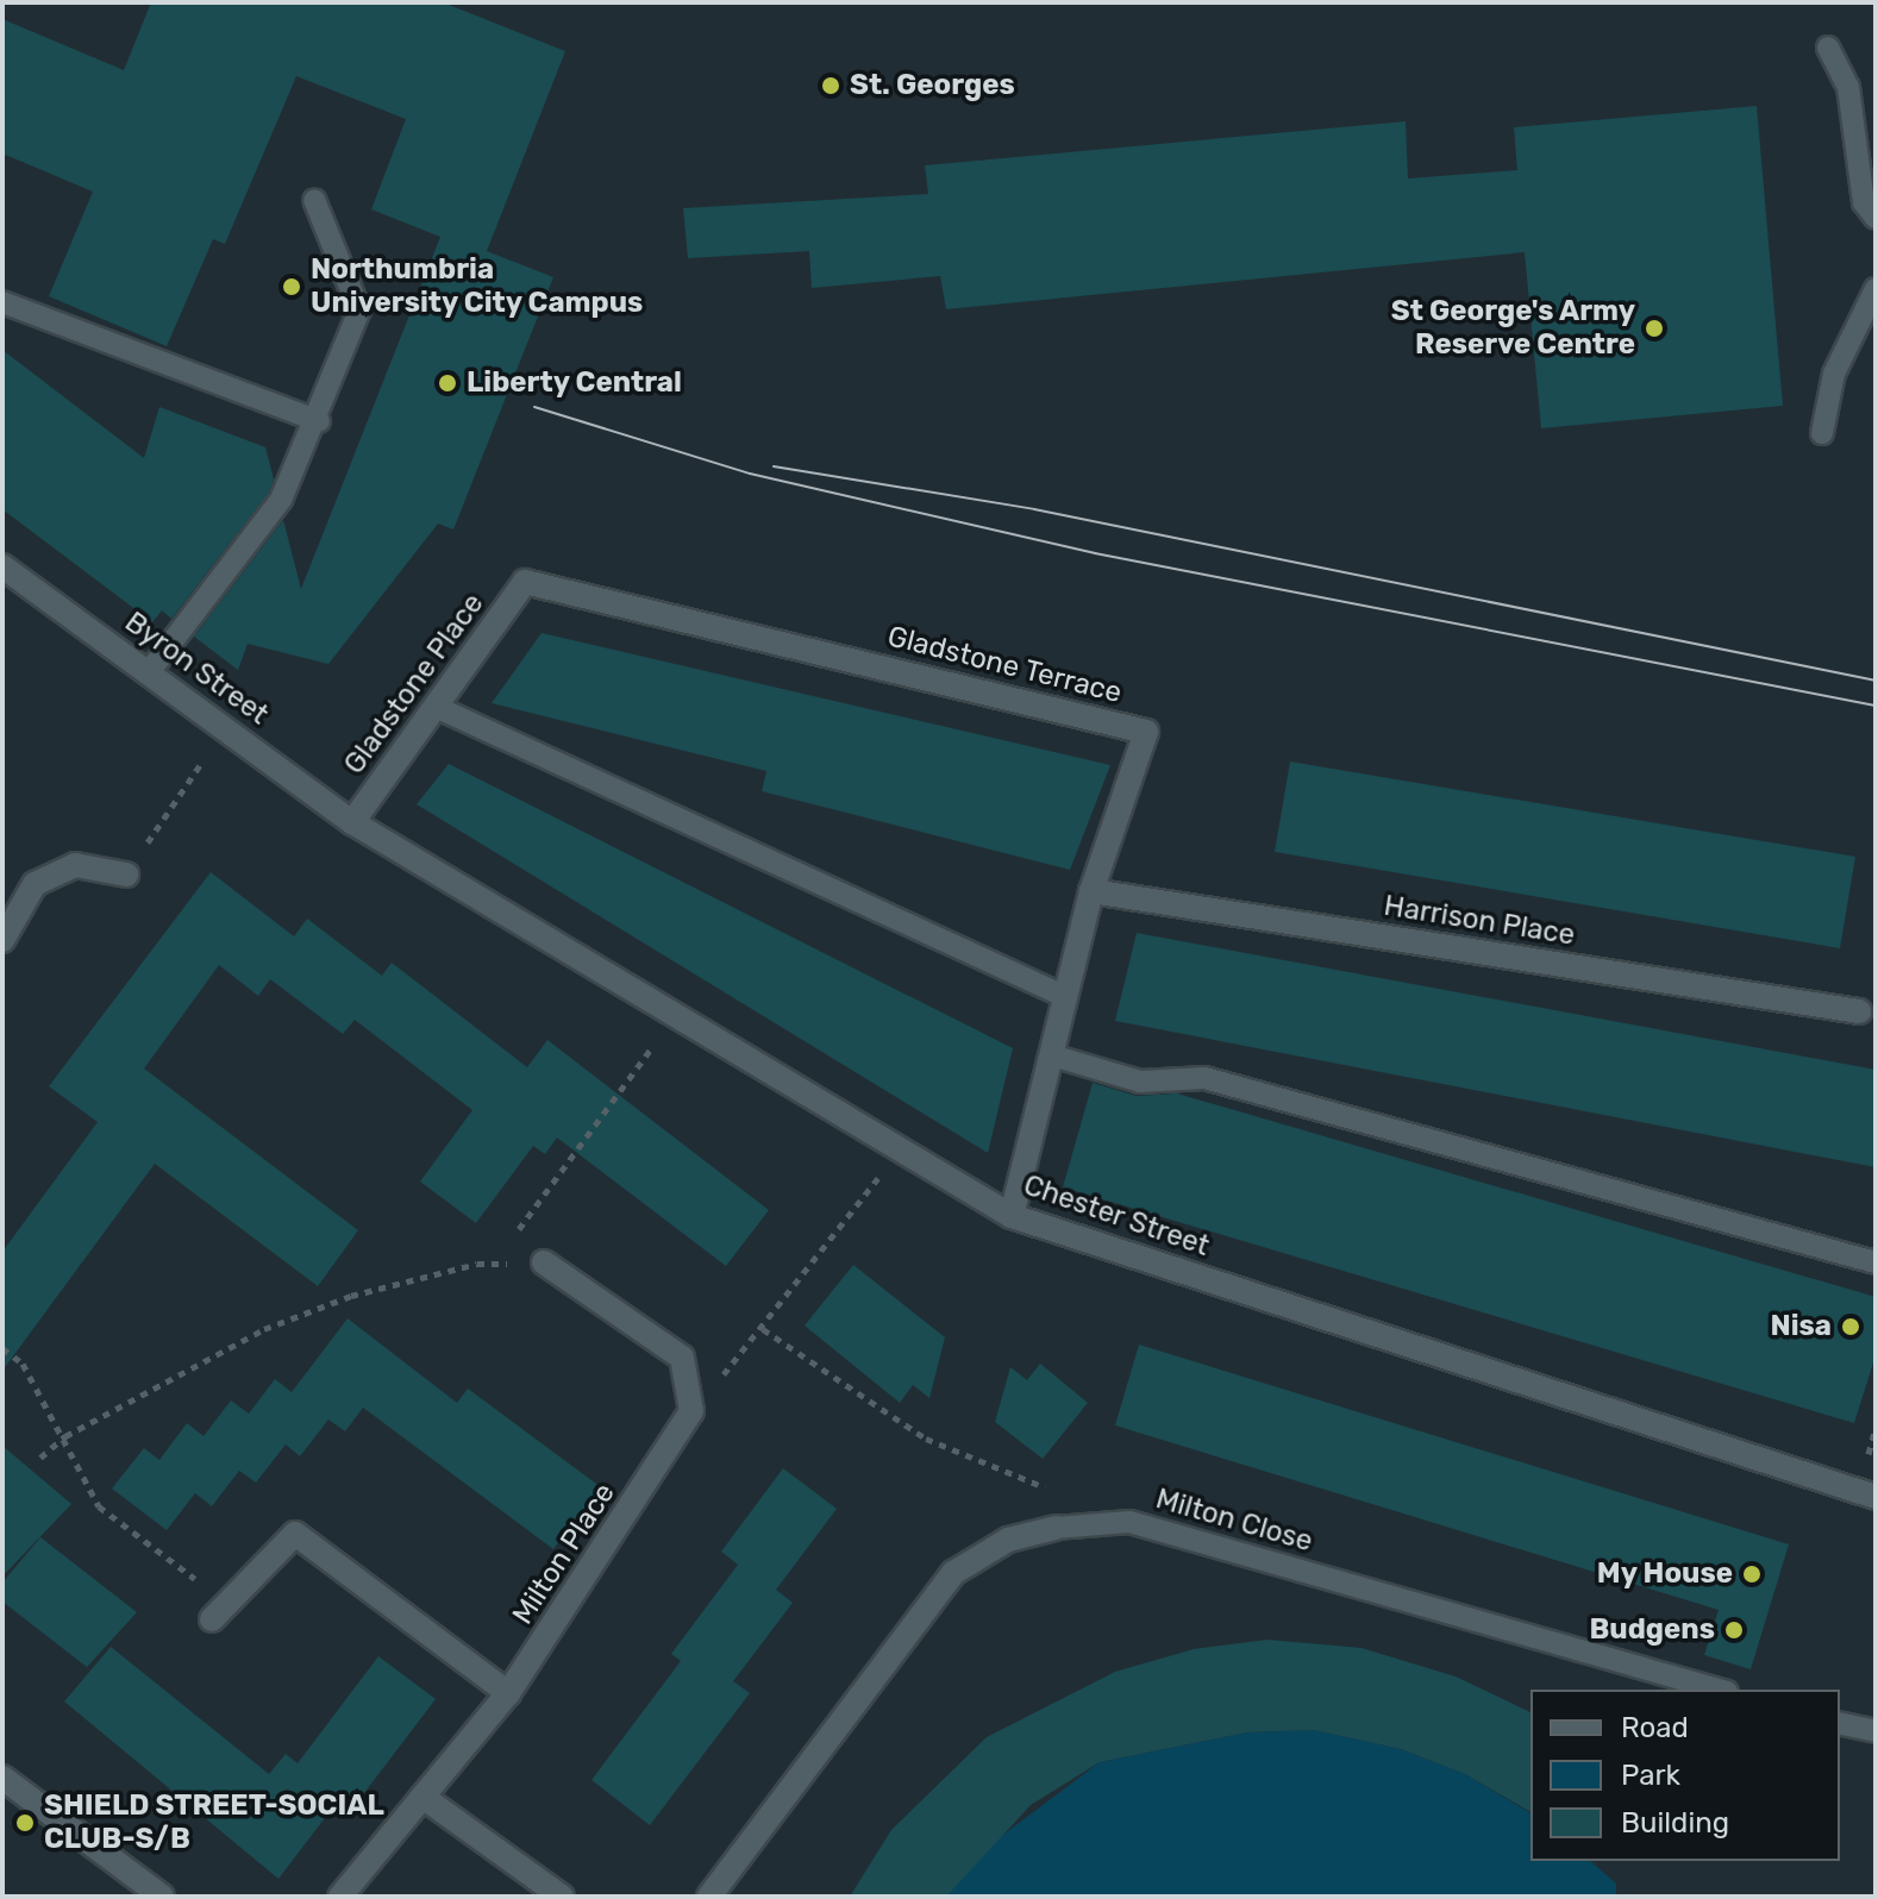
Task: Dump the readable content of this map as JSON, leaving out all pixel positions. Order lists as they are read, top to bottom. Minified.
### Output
{"streets":{"street":["Gladstone Terrace","Byron Street","Gladstone Place","Harrison Place","Chester Street","Milton Close","Milton Place"]},"crossings":[["Gladstone Terrace","Gladstone Place"],["Gladstone Terrace","Harrison Place"],["Gladstone Terrace","Chester Street"],["Byron Street","Gladstone Place"],["Byron Street","Chester Street"],["Gladstone Place","Chester Street"]],"places":["St. Georges","Northumbria University City Campus","St George's Army Reserve Centre","Liberty Central","Nisa","My House","Budgens","SHIELD STREET-SOCIAL CLUB-S/B"],"legend":["Road","Park","Building"]}
